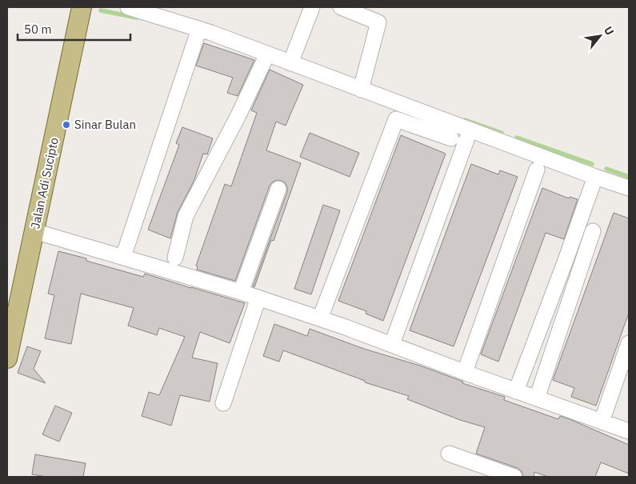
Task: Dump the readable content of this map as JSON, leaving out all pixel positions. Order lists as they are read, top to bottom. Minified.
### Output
{"streets":{"main road":["Jalan Adi Sucipto"]},"places":["Sinar Bulan"],"scale_bar":"50 m","north":"top right"}
